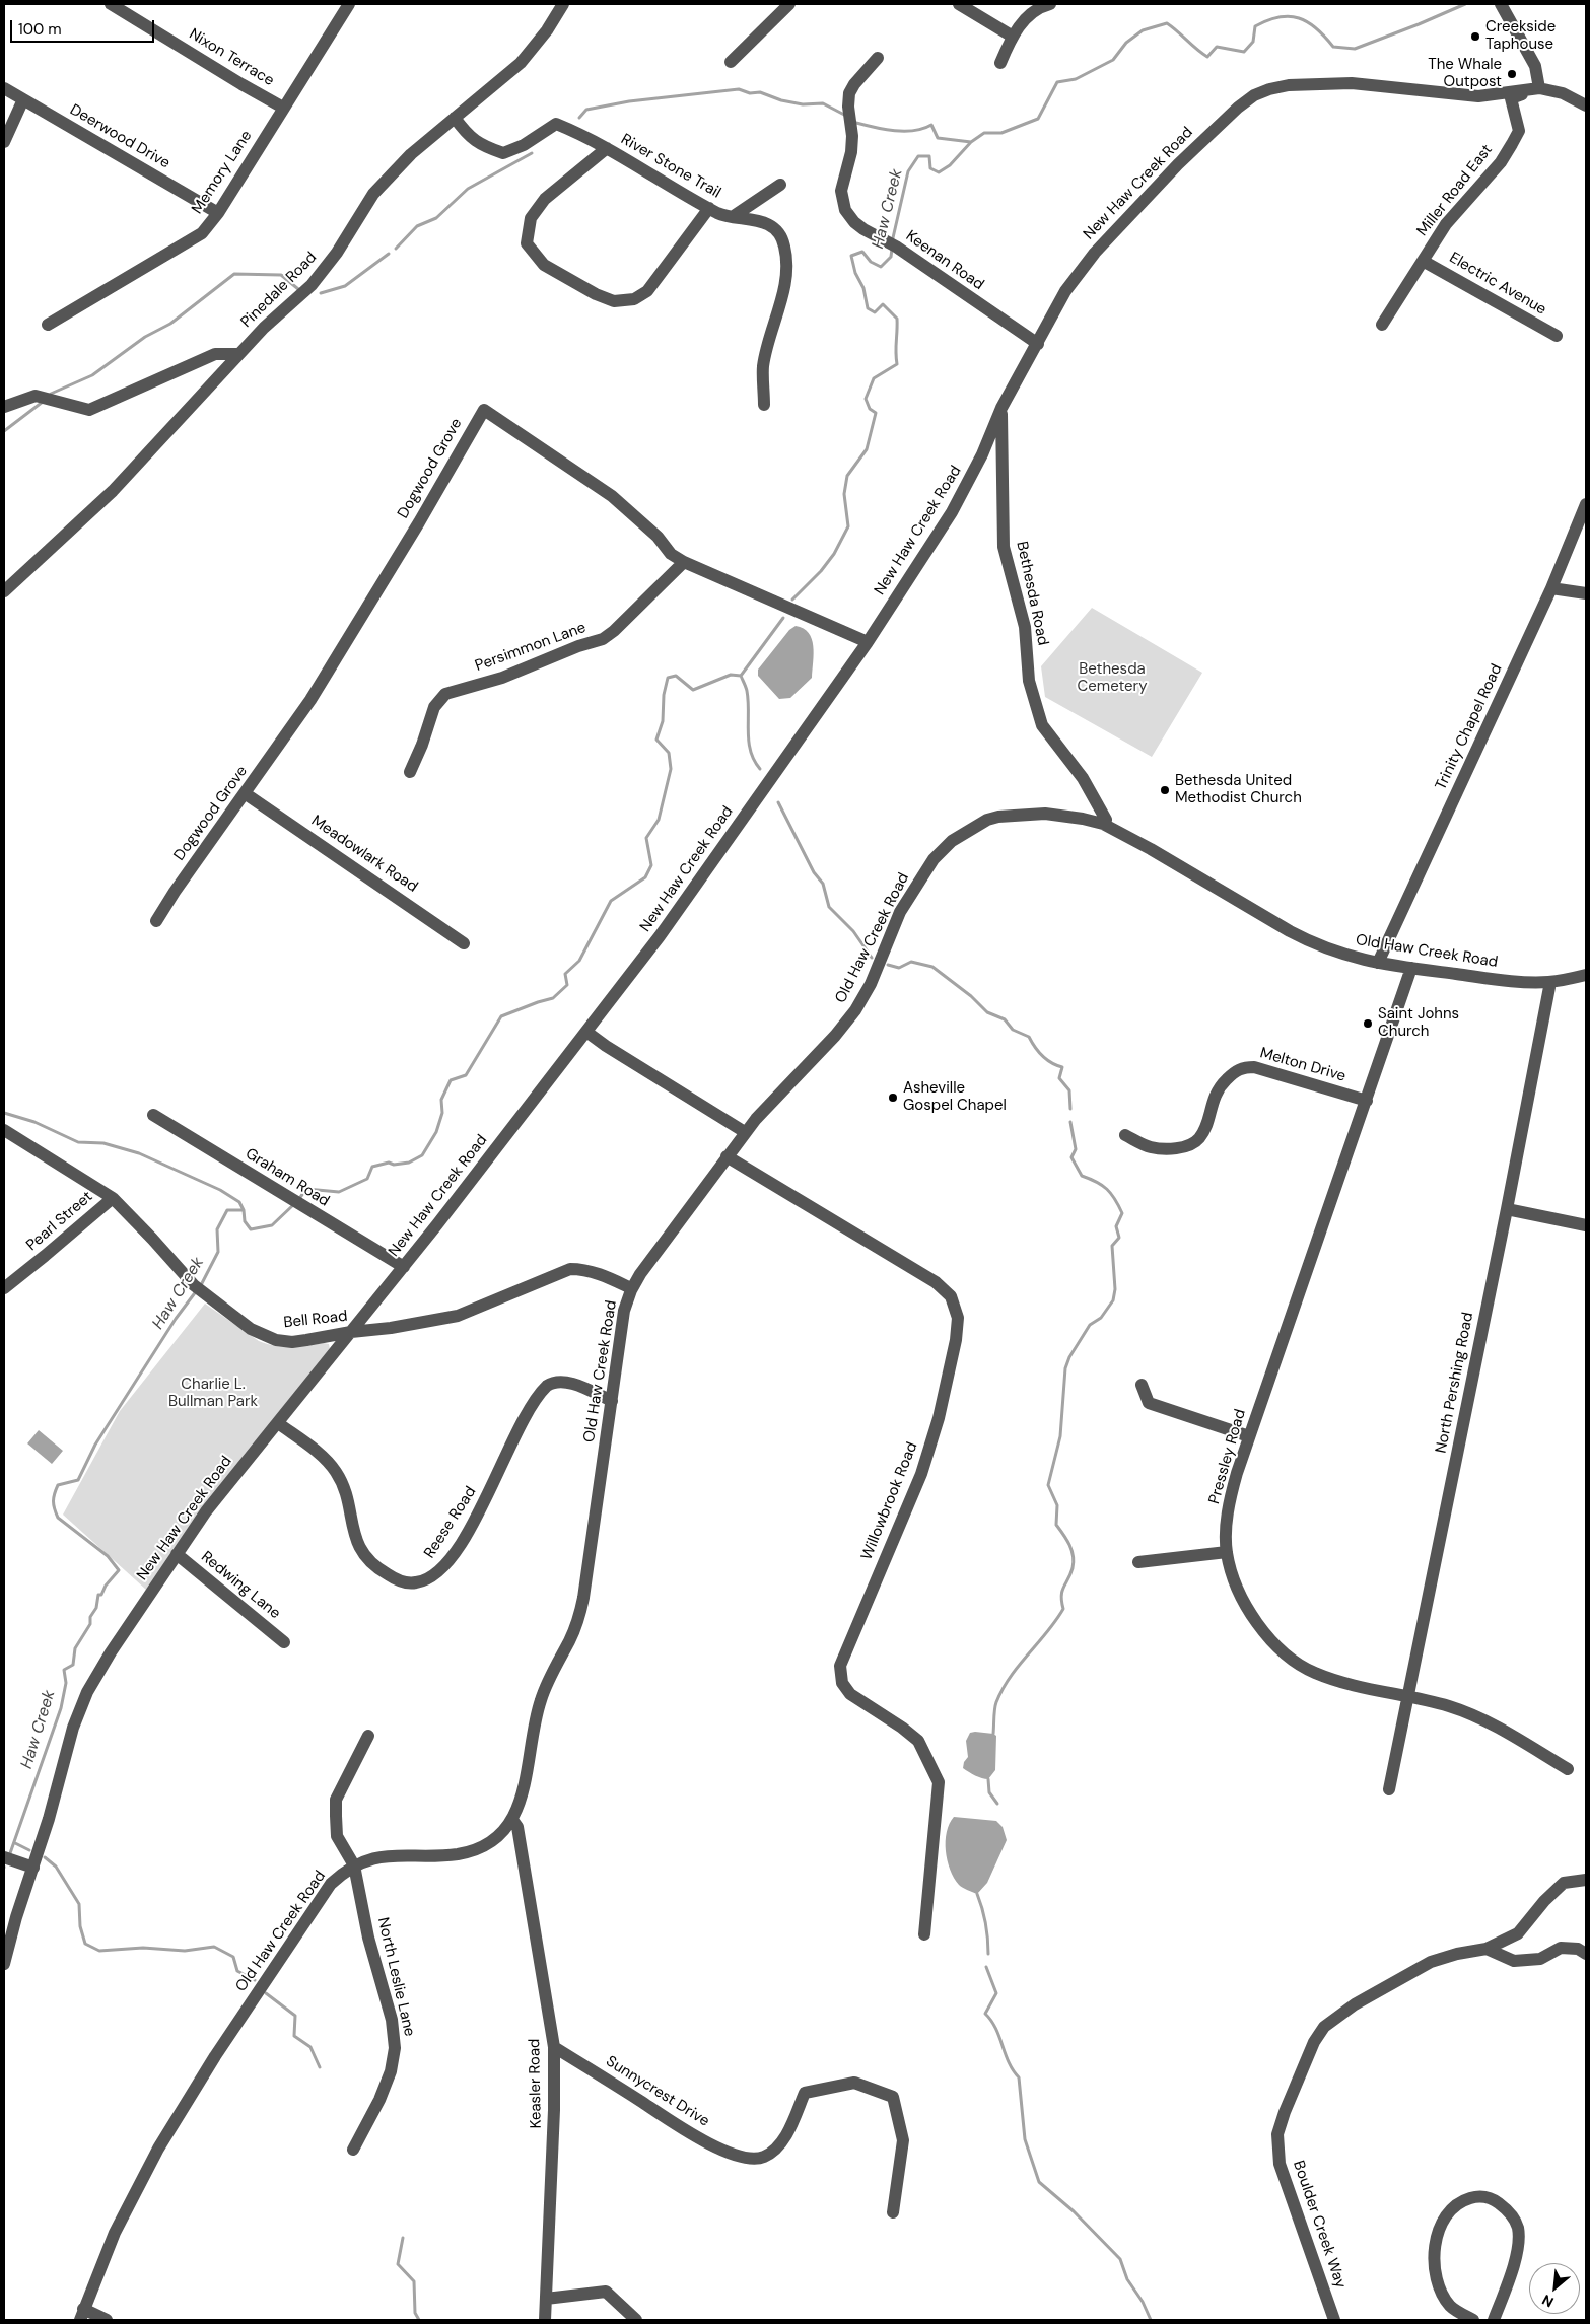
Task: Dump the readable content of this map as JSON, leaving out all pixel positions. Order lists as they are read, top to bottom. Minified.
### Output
{"streets":{"street":["Nixon Terrace","Deerwood Drive","River Stone Trail","Memory Lane","New Haw Creek Road","Miller Road East","Keenan Road","Electric Avenue","Pinedale Road","Dogwood Grove","Bethesda Road","Persimmon Lane","Trinity Chapel Road","Meadowlark Road","Old Haw Creek Road","Melton Drive","Graham Road","Pearl Street","Bell Road","North Pershing Road","Pressley Road","Willowbrook Road","Reese Road","Redwing Lane","North Leslie Lane","Keasler Road","Sunnycrest Drive","Boulder Creek Way"]},"crossings":[["Nixon Terrace","Memory Lane"],["Deerwood Drive","Memory Lane"],["River Stone Trail","Pinedale Road"],["New Haw Creek Road","Miller Road East"],["New Haw Creek Road","Keenan Road"],["New Haw Creek Road","Dogwood Grove"],["New Haw Creek Road","Bethesda Road"],["New Haw Creek Road","Graham Road"],["New Haw Creek Road","Bell Road"],["New Haw Creek Road","Reese Road"],["New Haw Creek Road","Redwing Lane"],["Miller Road East","Electric Avenue"],["Dogwood Grove","Persimmon Lane"],["Dogwood Grove","Meadowlark Road"],["Bethesda Road","Old Haw Creek Road"],["Trinity Chapel Road","Old Haw Creek Road"],["Old Haw Creek Road","Bell Road"],["Old Haw Creek Road","North Pershing Road"],["Old Haw Creek Road","Pressley Road"],["Old Haw Creek Road","Willowbrook Road"],["Old Haw Creek Road","Reese Road"],["Old Haw Creek Road","North Leslie Lane"],["Old Haw Creek Road","Keasler Road"],["Melton Drive","Pressley Road"],["Pearl Street","Bell Road"],["North Pershing Road","Pressley Road"],["Keasler Road","Sunnycrest Drive"]],"water":["Haw Creek"],"parks":["Bethesda Cemetery","Charlie L. Bullman Park"],"places":["Creekside Taphouse","The Whale Outpost","Bethesda United Methodist Church","Saint Johns Church","Asheville Gospel Chapel"],"scale_bar":"100 m","north":"bottom left"}
